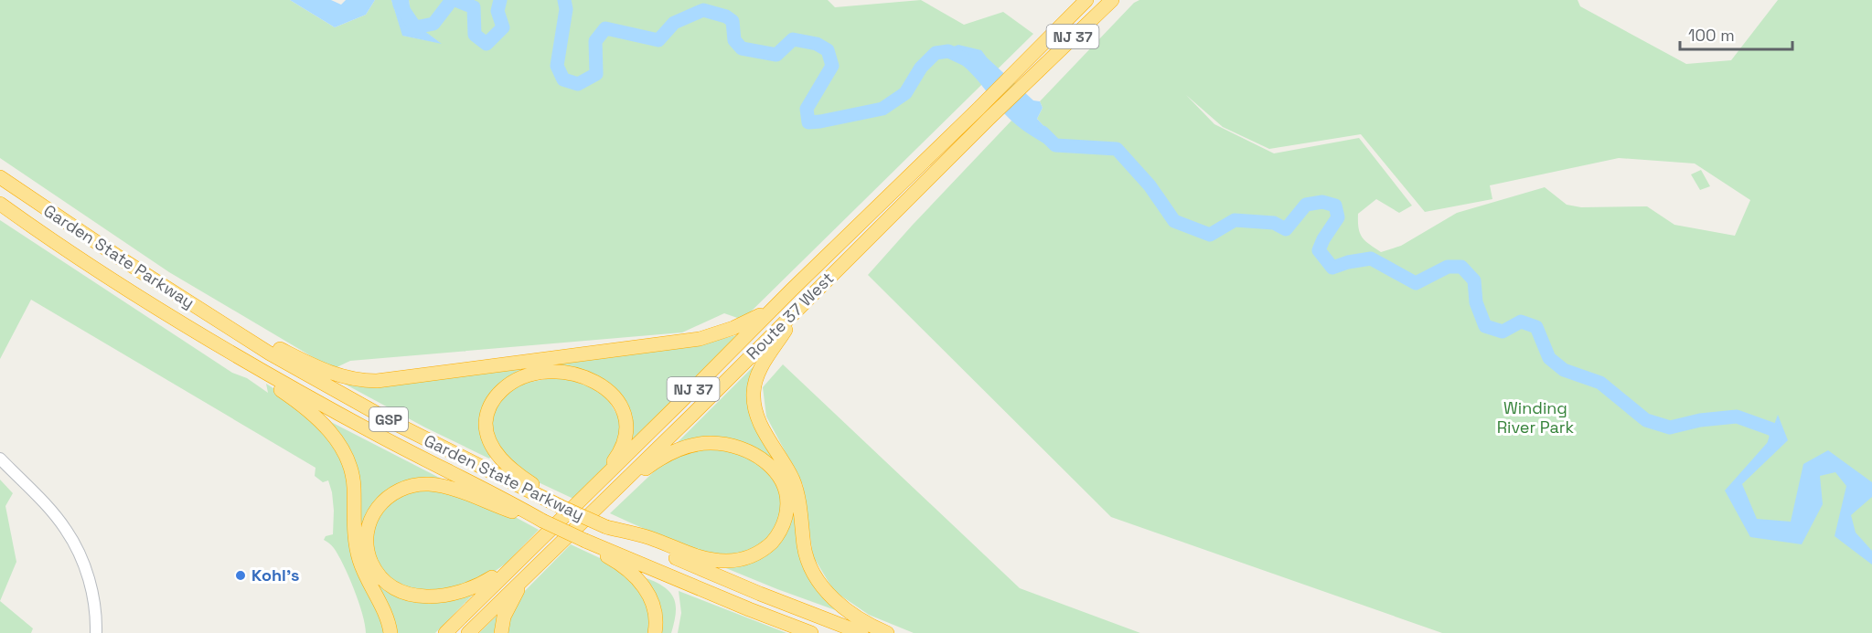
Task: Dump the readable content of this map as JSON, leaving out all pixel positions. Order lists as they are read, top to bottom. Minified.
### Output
{"streets":{"highway":["NJ 37","Garden State Parkway","Route 37 West","GSP"]},"parks":["Winding River Park"],"places":["Kohl's"],"scale_bar":"100 m"}
